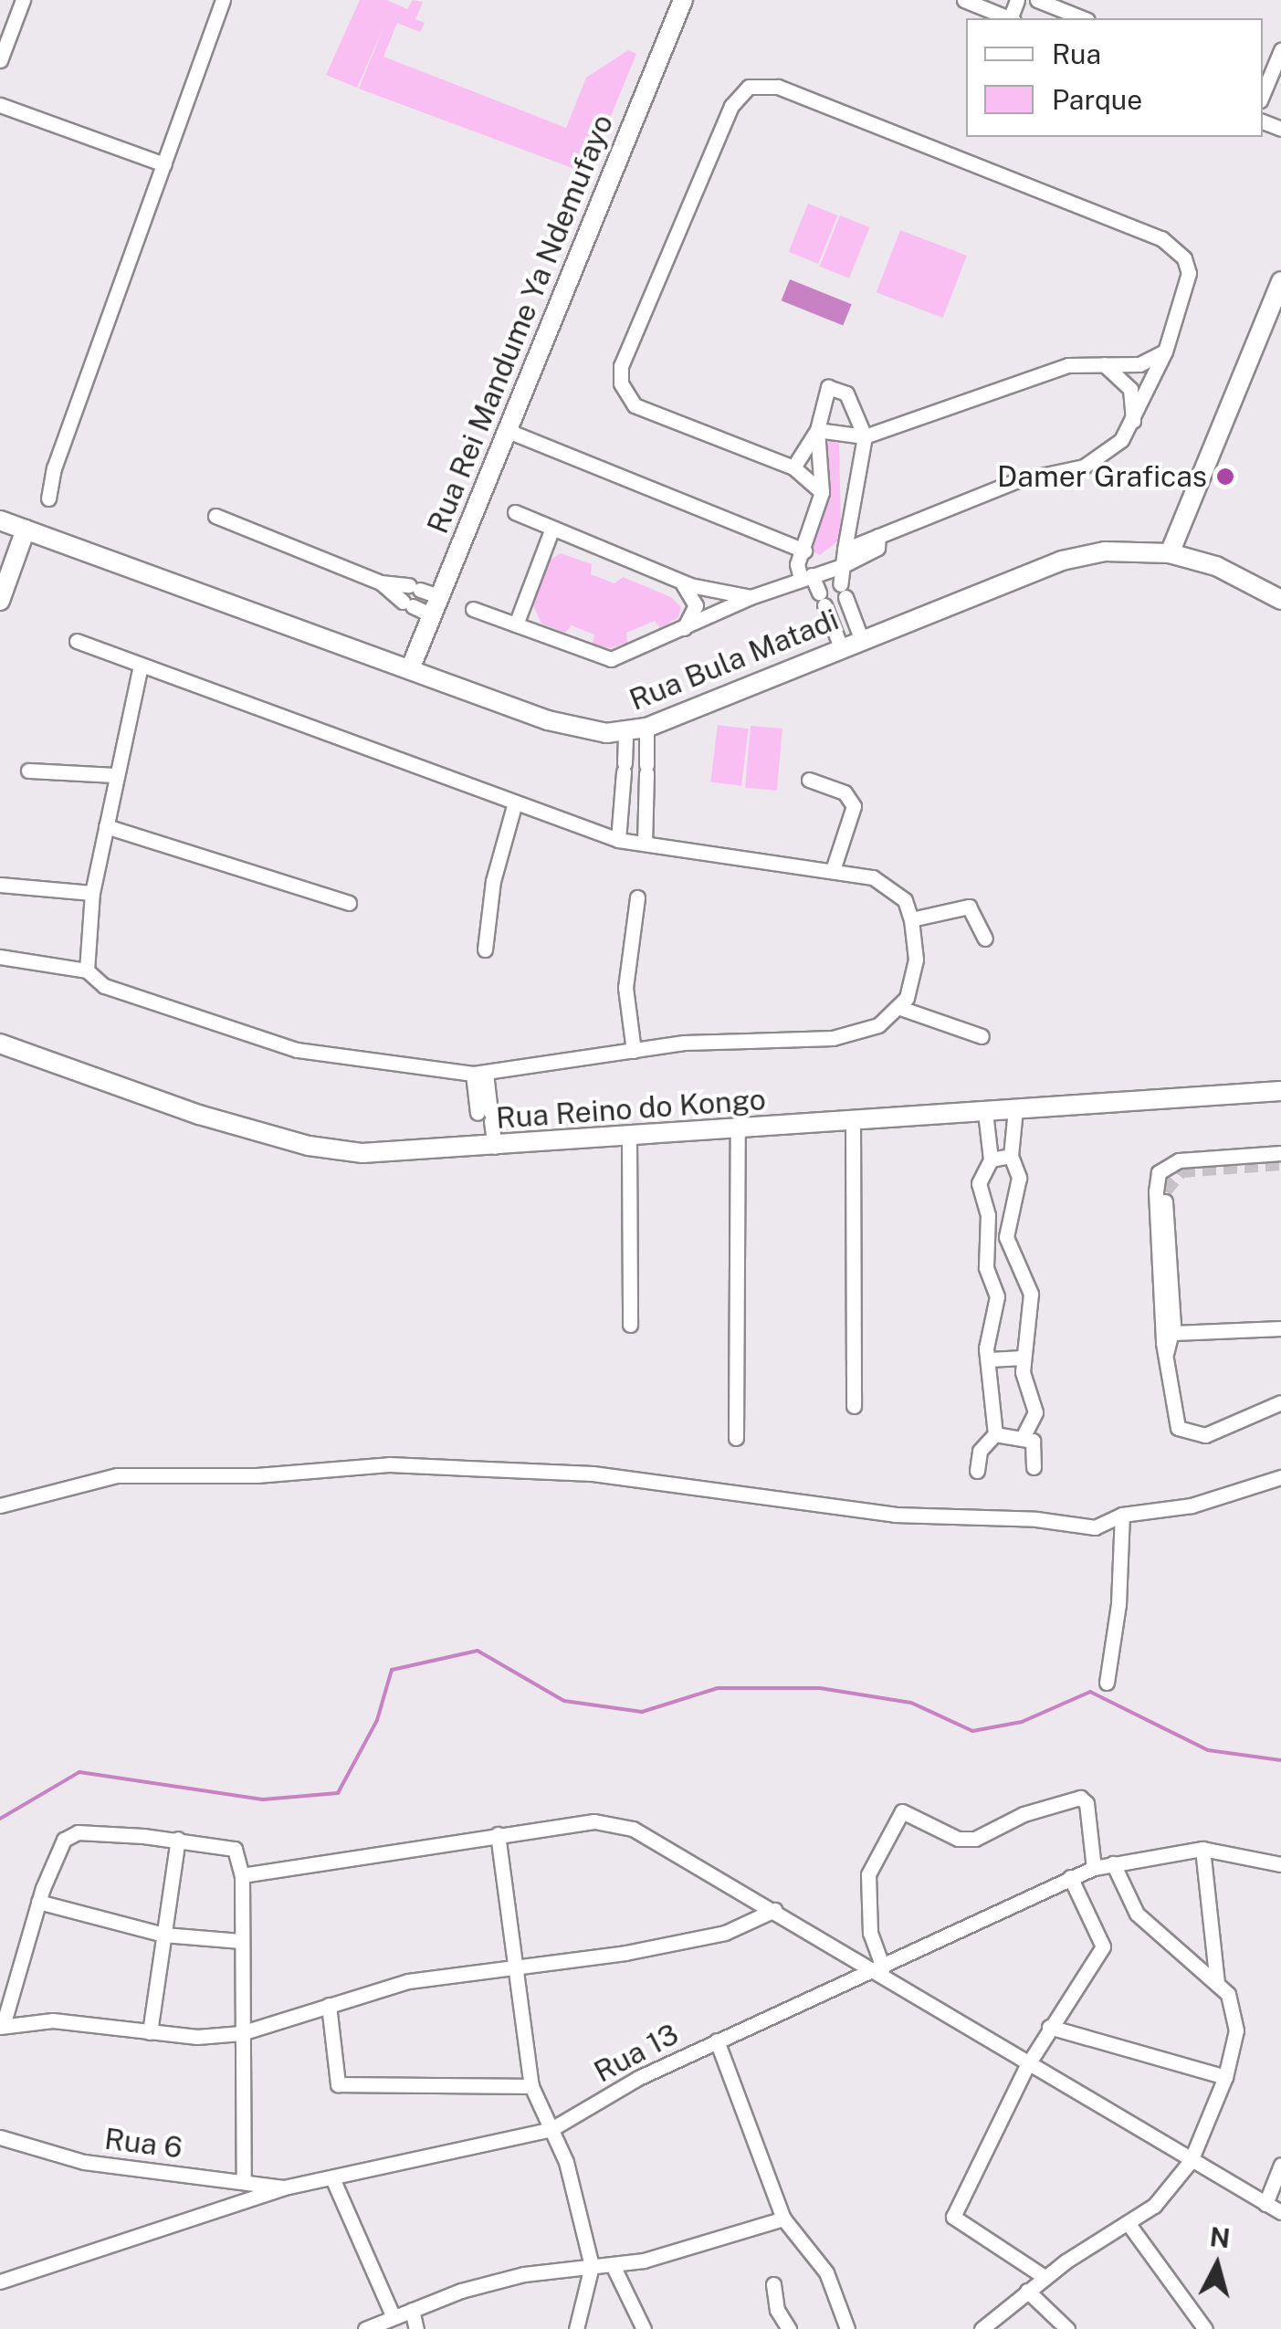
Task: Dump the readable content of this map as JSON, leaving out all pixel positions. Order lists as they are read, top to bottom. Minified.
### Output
{"streets":{"street":["Rua Rei Mandume Ya Ndemufayo","Rua Bula Matadi","Rua Reino do Kongo","Rua 13","Rua 6"]},"crossings":[["Rua Rei Mandume Ya Ndemufayo","Rua Bula Matadi"],["Rua 13","Rua 6"]],"places":["Damer Graficas"],"legend":["Rua","Parque"],"north":"top"}
